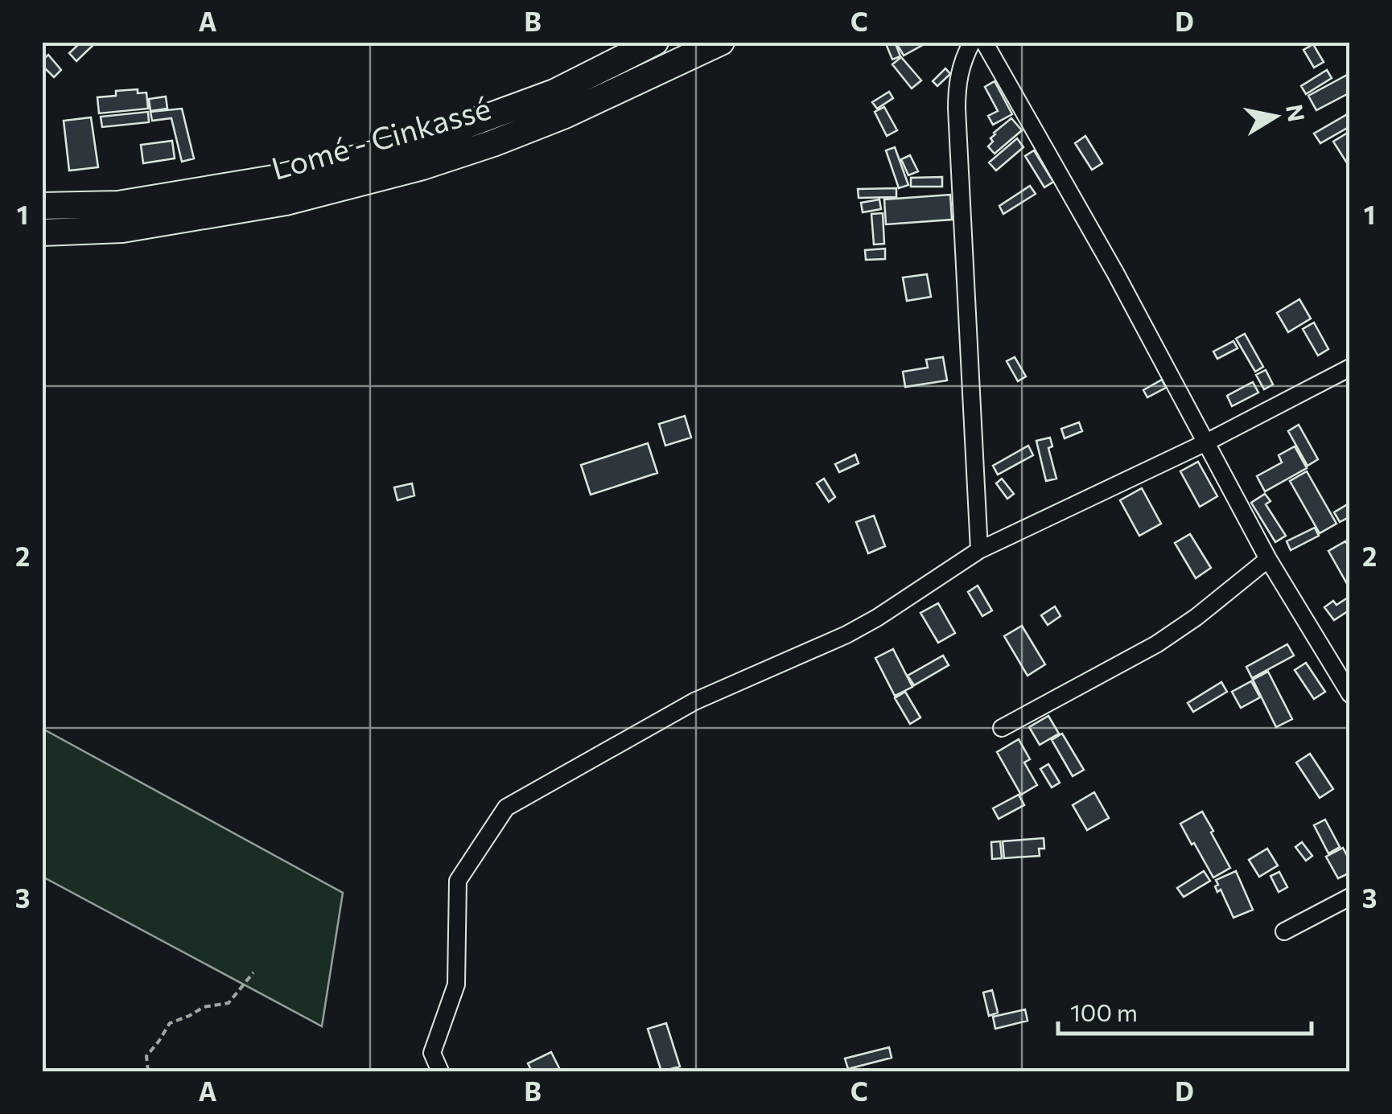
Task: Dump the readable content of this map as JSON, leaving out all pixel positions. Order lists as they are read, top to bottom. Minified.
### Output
{"streets":{"highway":["Lomé - Cinkassé"]},"scale_bar":"100 m","north":"right","grid":{"columns":["A","B","C","D"],"rows":["1","2","3"]}}
